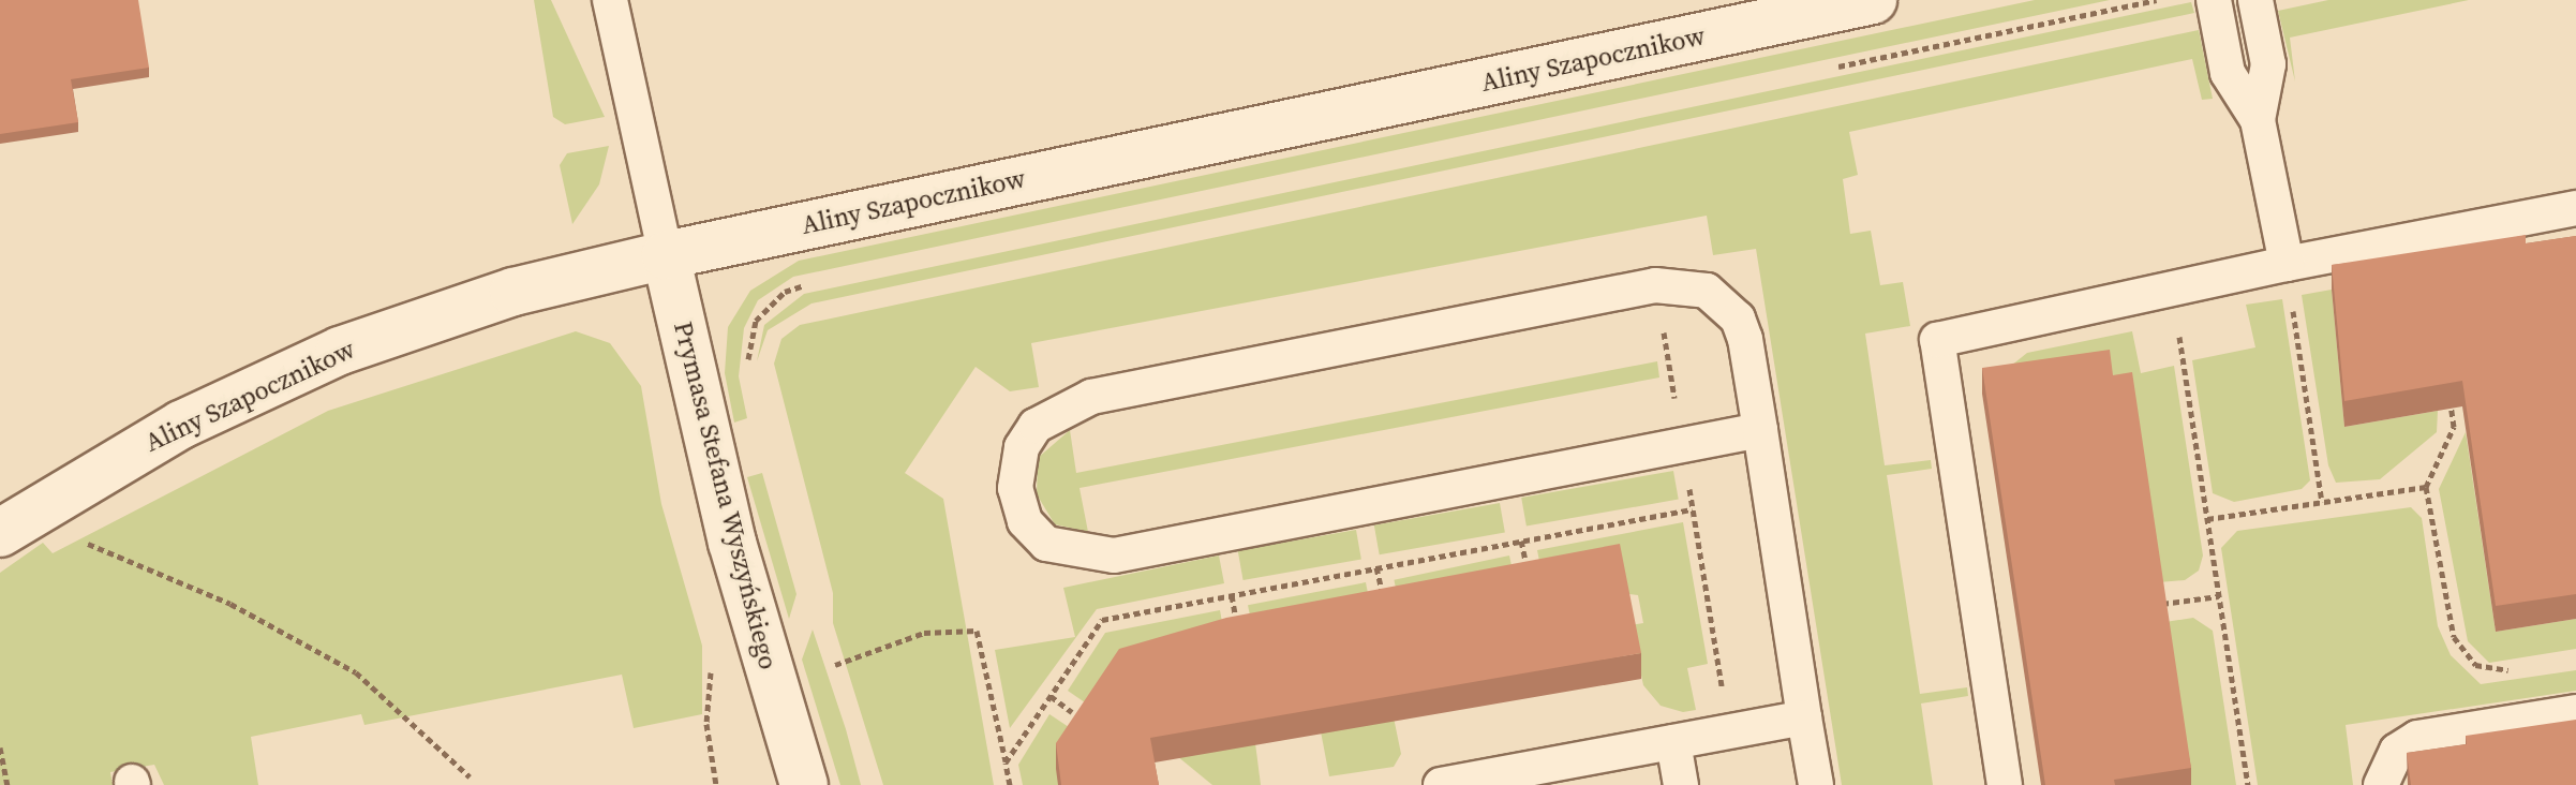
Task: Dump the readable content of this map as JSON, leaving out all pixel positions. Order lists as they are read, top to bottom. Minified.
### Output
{"streets":{"street":["Aliny Szapocznikow","Prymasa Stefana Wyszyńskiego"]},"crossings":[["Aliny Szapocznikow","Prymasa Stefana Wyszyńskiego"]]}
